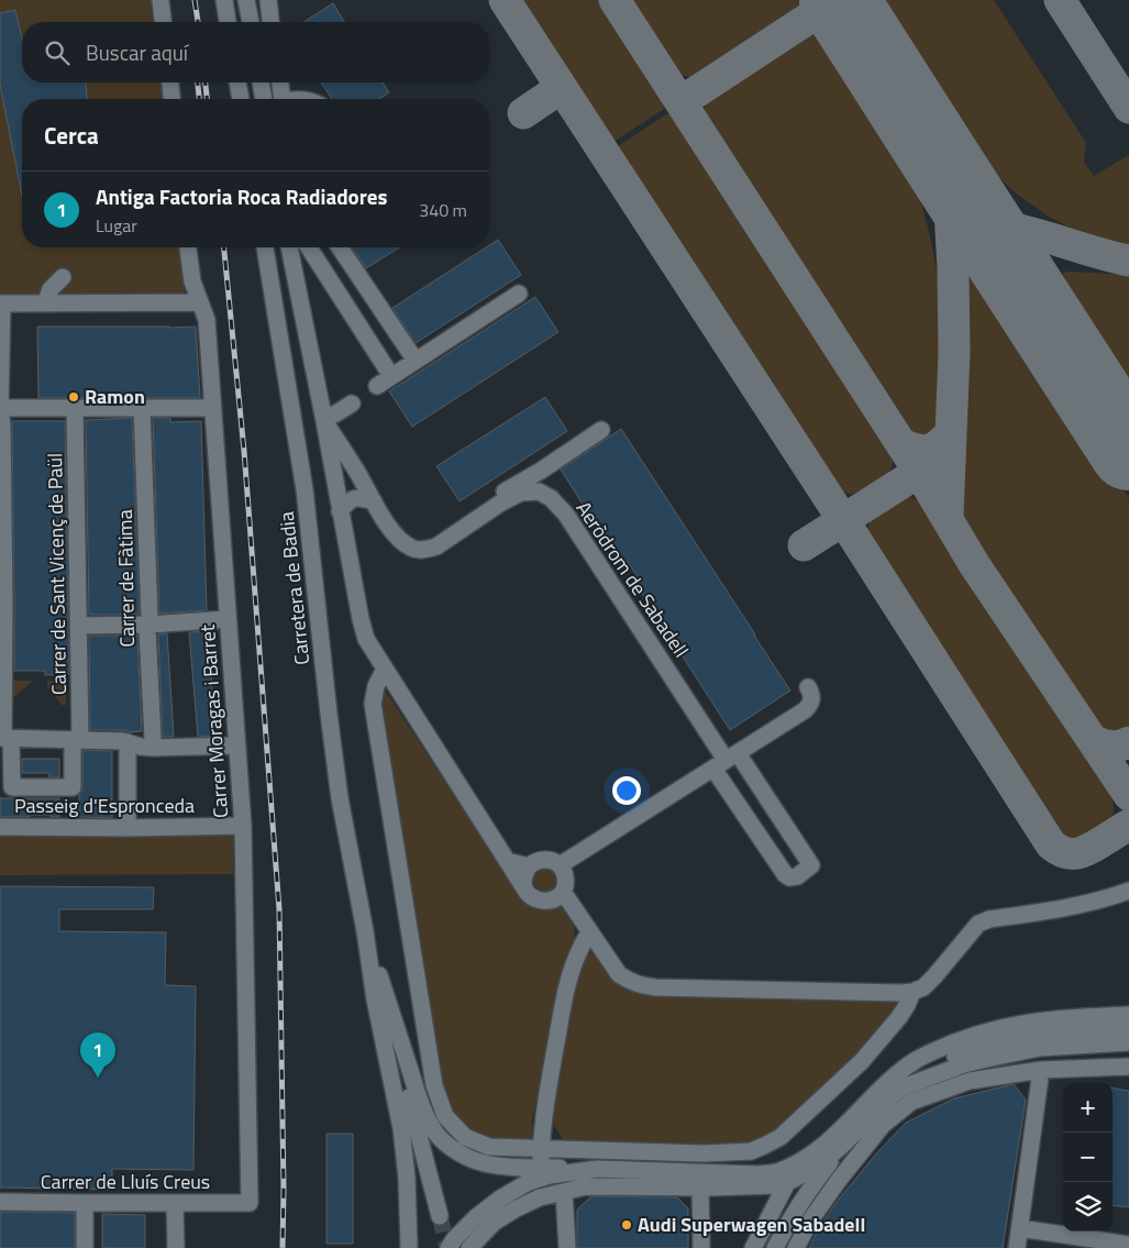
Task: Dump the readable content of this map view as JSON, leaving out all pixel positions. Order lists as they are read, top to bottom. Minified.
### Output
{"streets":{"street":["Carrer de Sant Vicenç de Paül","Carrer de Fàtima","Aeròdrom de Sabadell","Carretera de Badia","Carrer Moragas i Barret","Passeig d'Espronceda","Carrer de Lluís Creus"]},"crossings":[["Carrer Moragas i Barret","Passeig d'Espronceda"],["Carrer Moragas i Barret","Carrer de Lluís Creus"]],"places":["Ramon","Audi Superwagen Sabadell"],"page":{"search":"Buscar aquí","heading":"Cerca","list":[{"mark":"1","name":"Antiga Factoria Roca Radiadores","note":"Lugar","value":"340 m"}],"pins":"1","map_buttons":["+","−"]}}
